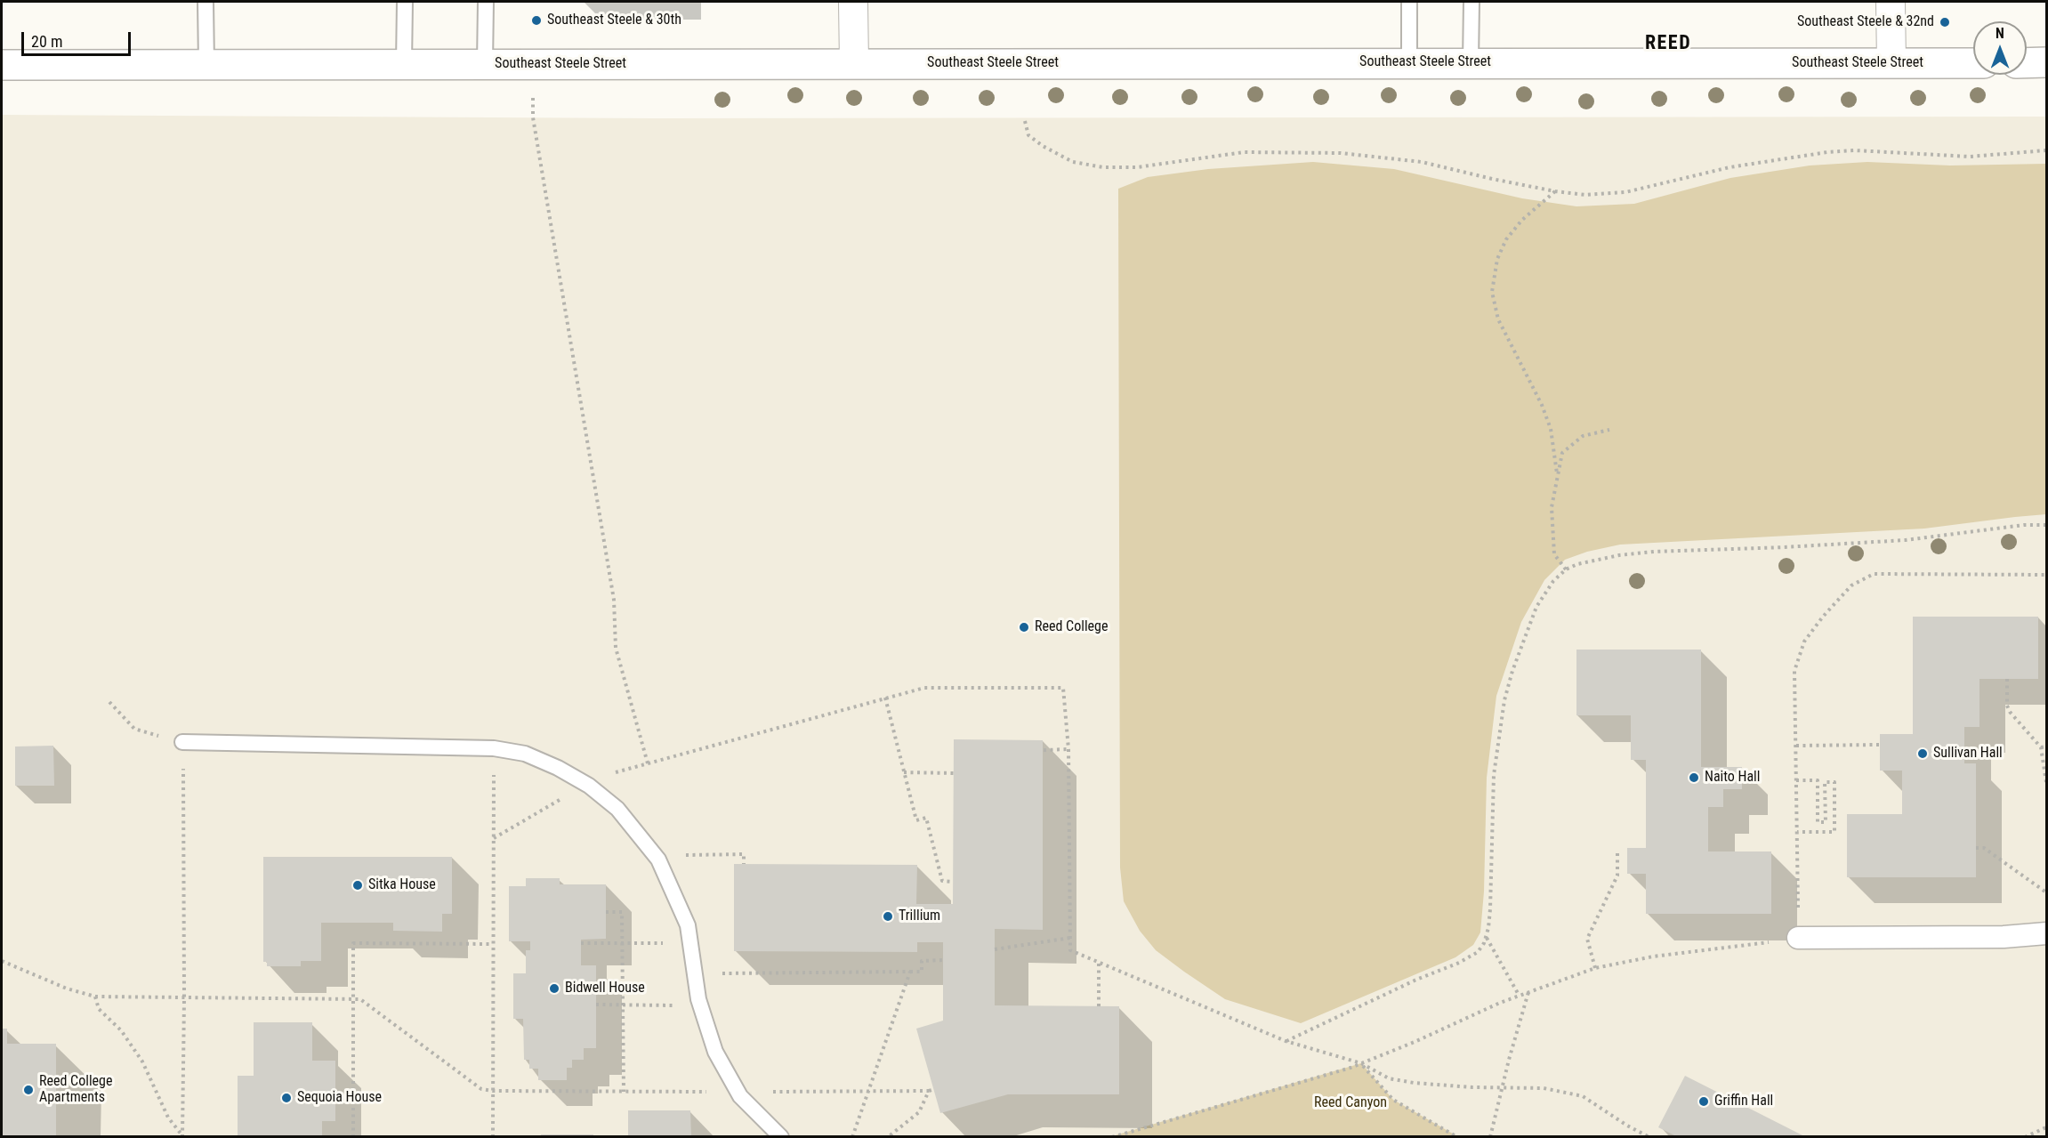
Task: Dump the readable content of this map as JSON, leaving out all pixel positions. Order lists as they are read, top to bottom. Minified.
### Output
{"streets":{"street":["Southeast Steele Street"]},"districts":["REED"],"parks":["Reed Canyon"],"places":["Southeast Steele & 30th","Southeast Steele & 32nd","Reed College","Sullivan Hall","Naito Hall","Sitka House","Trillium","Bidwell House","Reed College Apartments","Sequoia House","Griffin Hall"],"scale_bar":"20 m","north":"top"}
